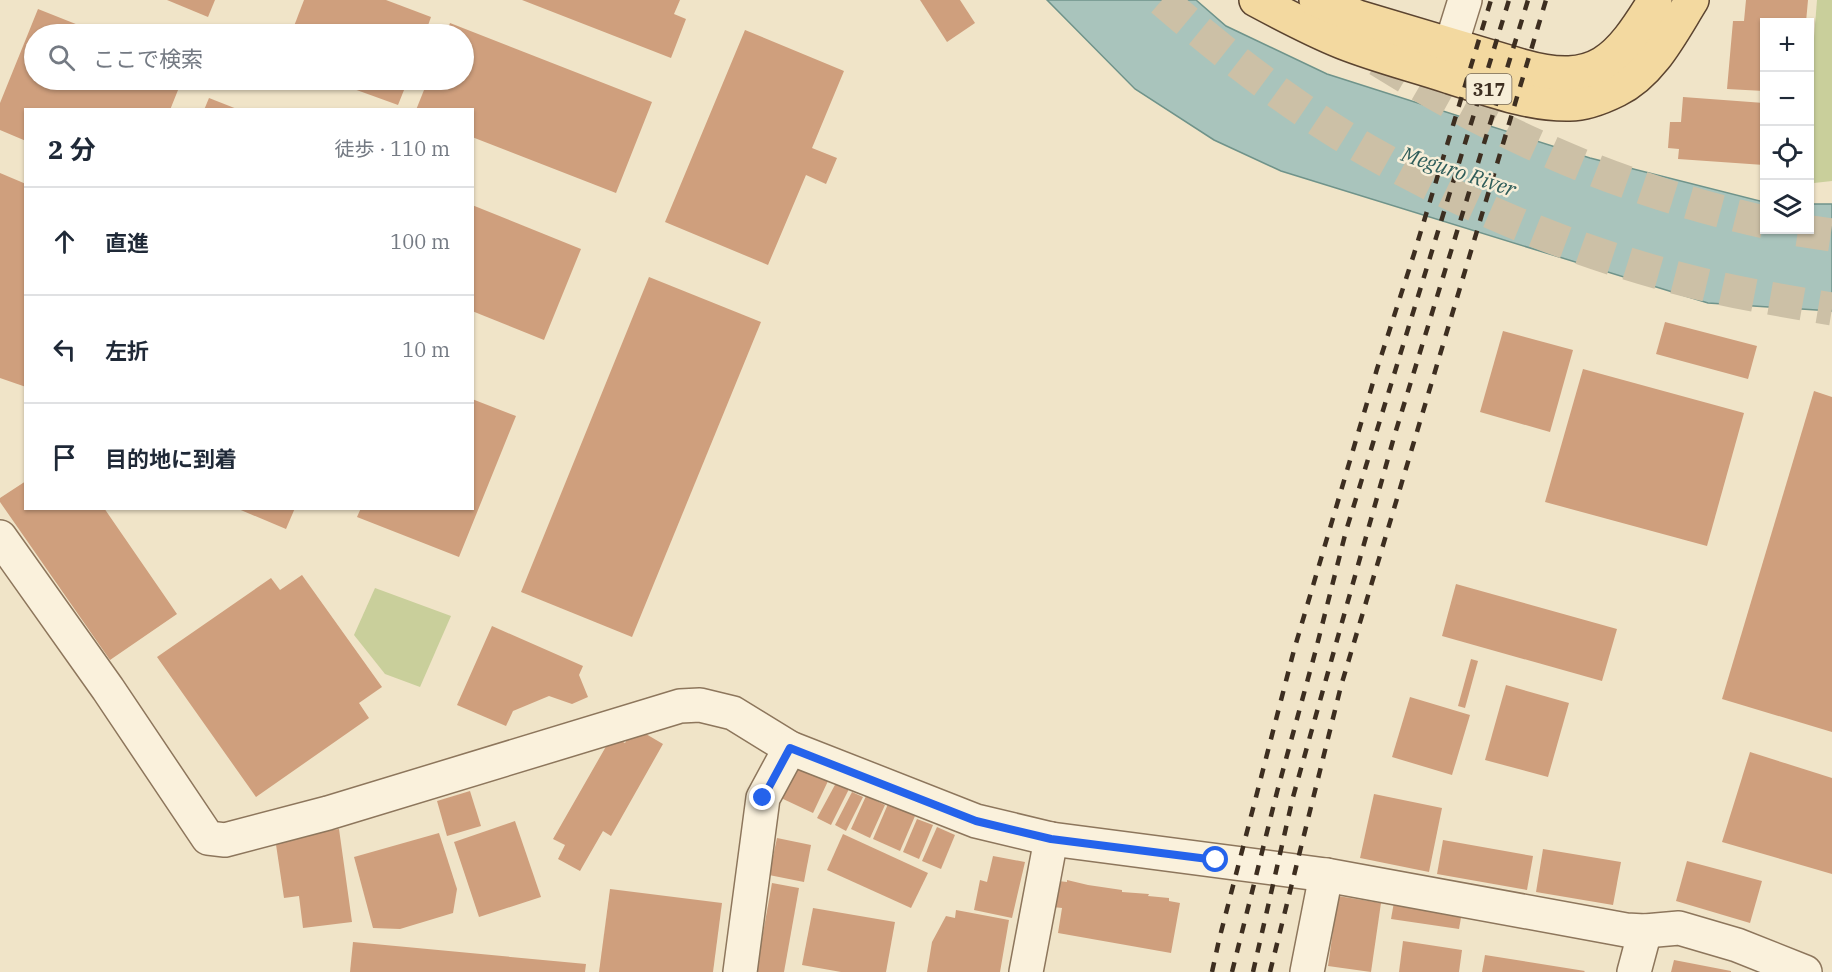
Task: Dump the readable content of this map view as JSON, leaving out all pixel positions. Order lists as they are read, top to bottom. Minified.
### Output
{"streets":{"main road":["317"]},"water":["Meguro River"],"page":{"map_buttons":["+","−"],"search":"ここで検索","heading":["2 分","徒歩 · 110 m"],"list":[["直進","100 m"],["左折","10 m"],"目的地に到着"]}}
